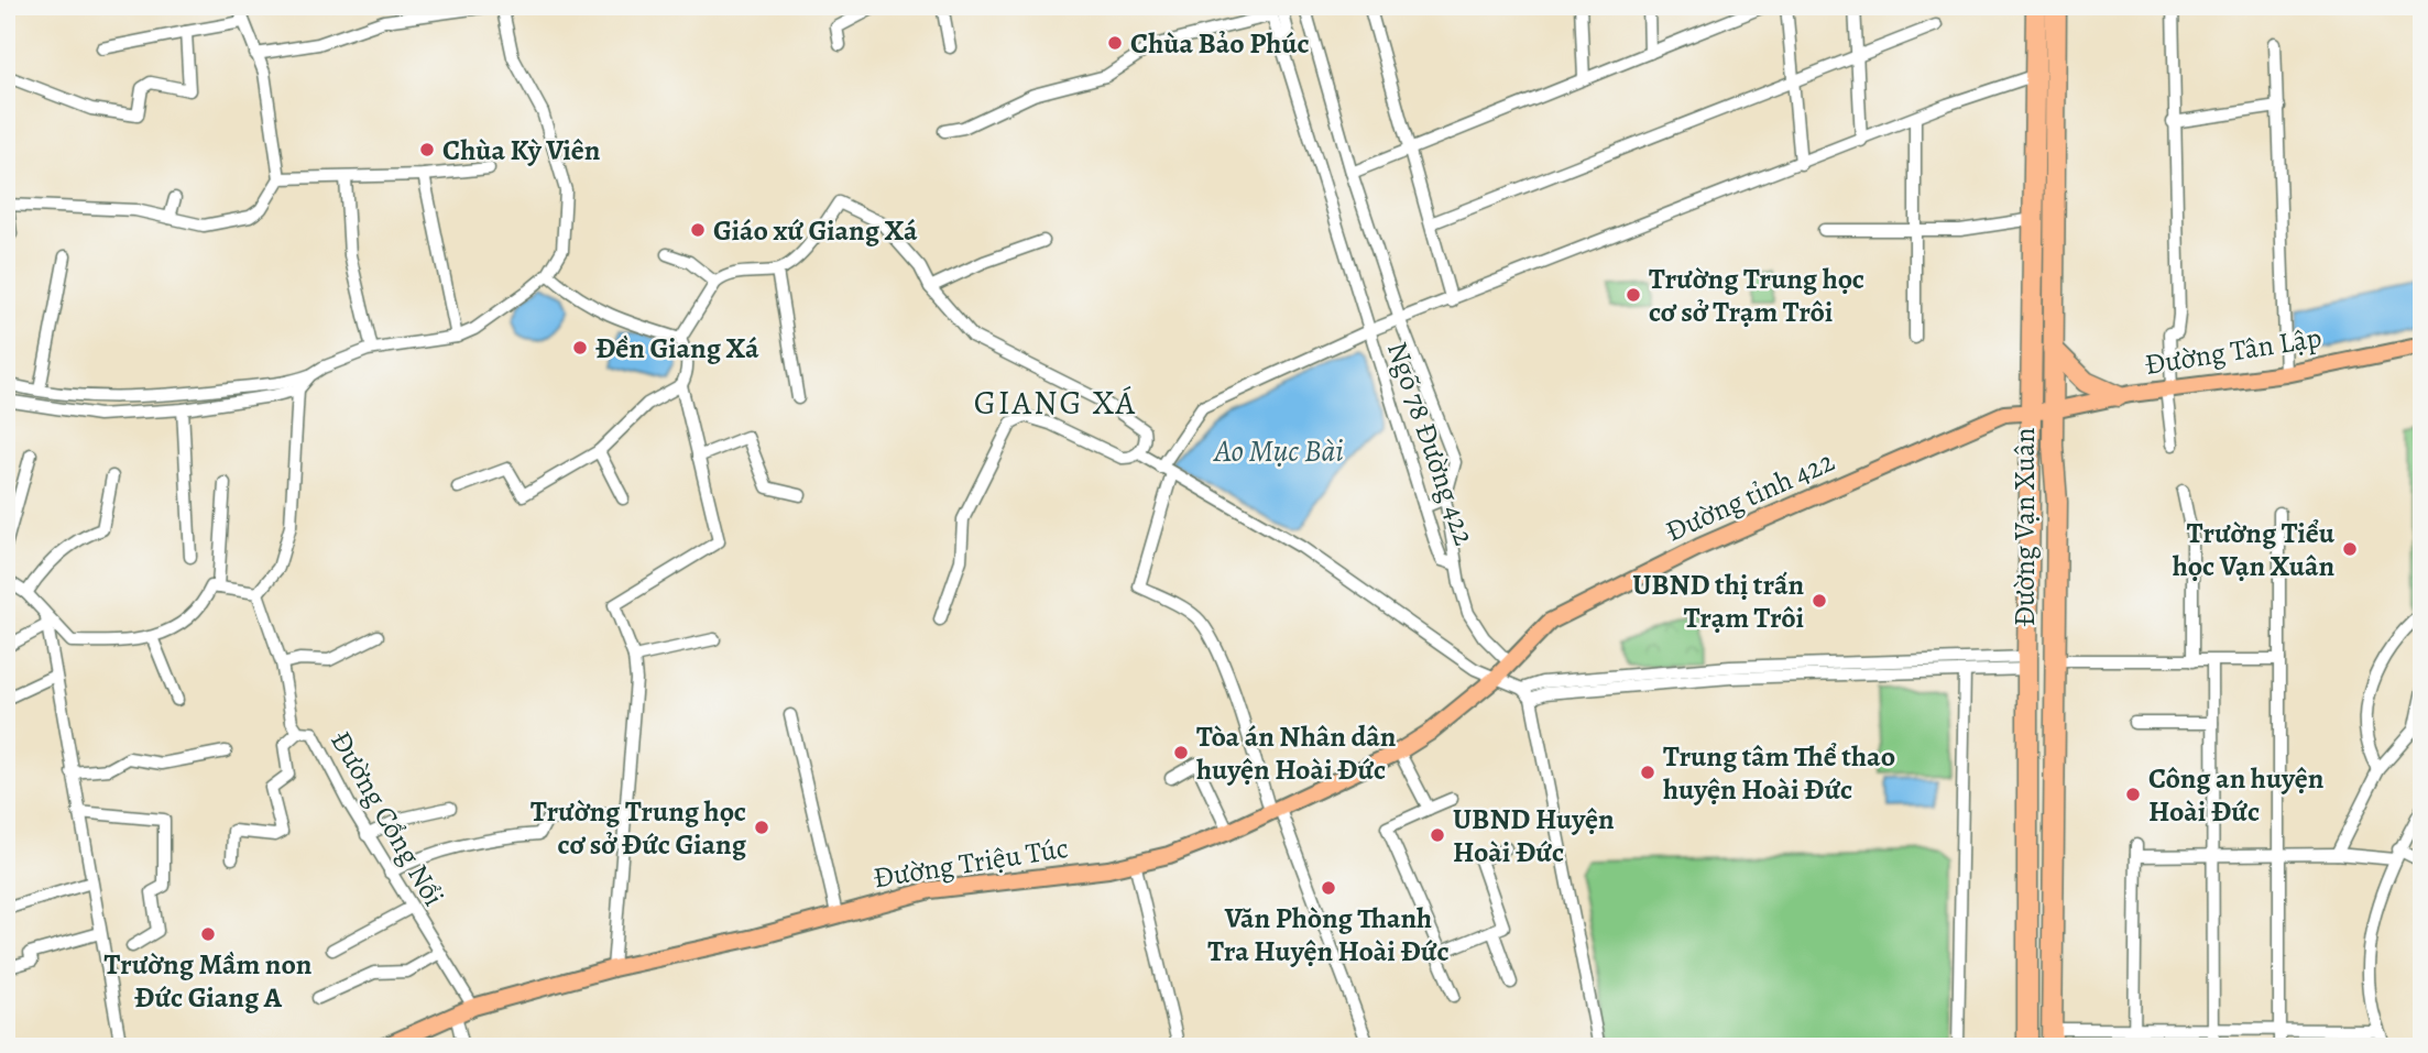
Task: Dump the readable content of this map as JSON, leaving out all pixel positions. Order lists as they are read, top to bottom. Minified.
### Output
{"streets":{"highway":["Đường Vạn Xuân"],"main road":["Đường Tân Lập","Đường tỉnh 422","Đường Triệu Túc"],"street":["Ngõ 78 Đường 422","Đường Cổng Nổi"]},"crossings":[["Đường Tân Lập","Đường tỉnh 422"],["Đường Tân Lập","Đường Vạn Xuân"],["Đường tỉnh 422","Đường Vạn Xuân"],["Đường tỉnh 422","Đường Triệu Túc"],["Đường Cổng Nổi","Đường Triệu Túc"]],"districts":["GIANG XÁ"],"water":["Ao Mục Bài"],"places":["Chùa Bảo Phúc","Chùa Kỳ Viên","Giáo xứ Giang Xá","Trường Trung học cơ sở Trạm Trôi","Đền Giang Xá","Trường Tiểu học Vạn Xuân","UBND thị trấn Trạm Trôi","Tòa án Nhân dân huyện Hoài Đức","Trung tâm Thể thao huyện Hoài Đức","Công an huyện Hoài Đức","Trường Trung học cơ sở Đức Giang","UBND Huyện Hoài Đức","Văn Phòng Thanh Tra Huyện Hoài Đức","Trường Mầm non Đức Giang A"]}
